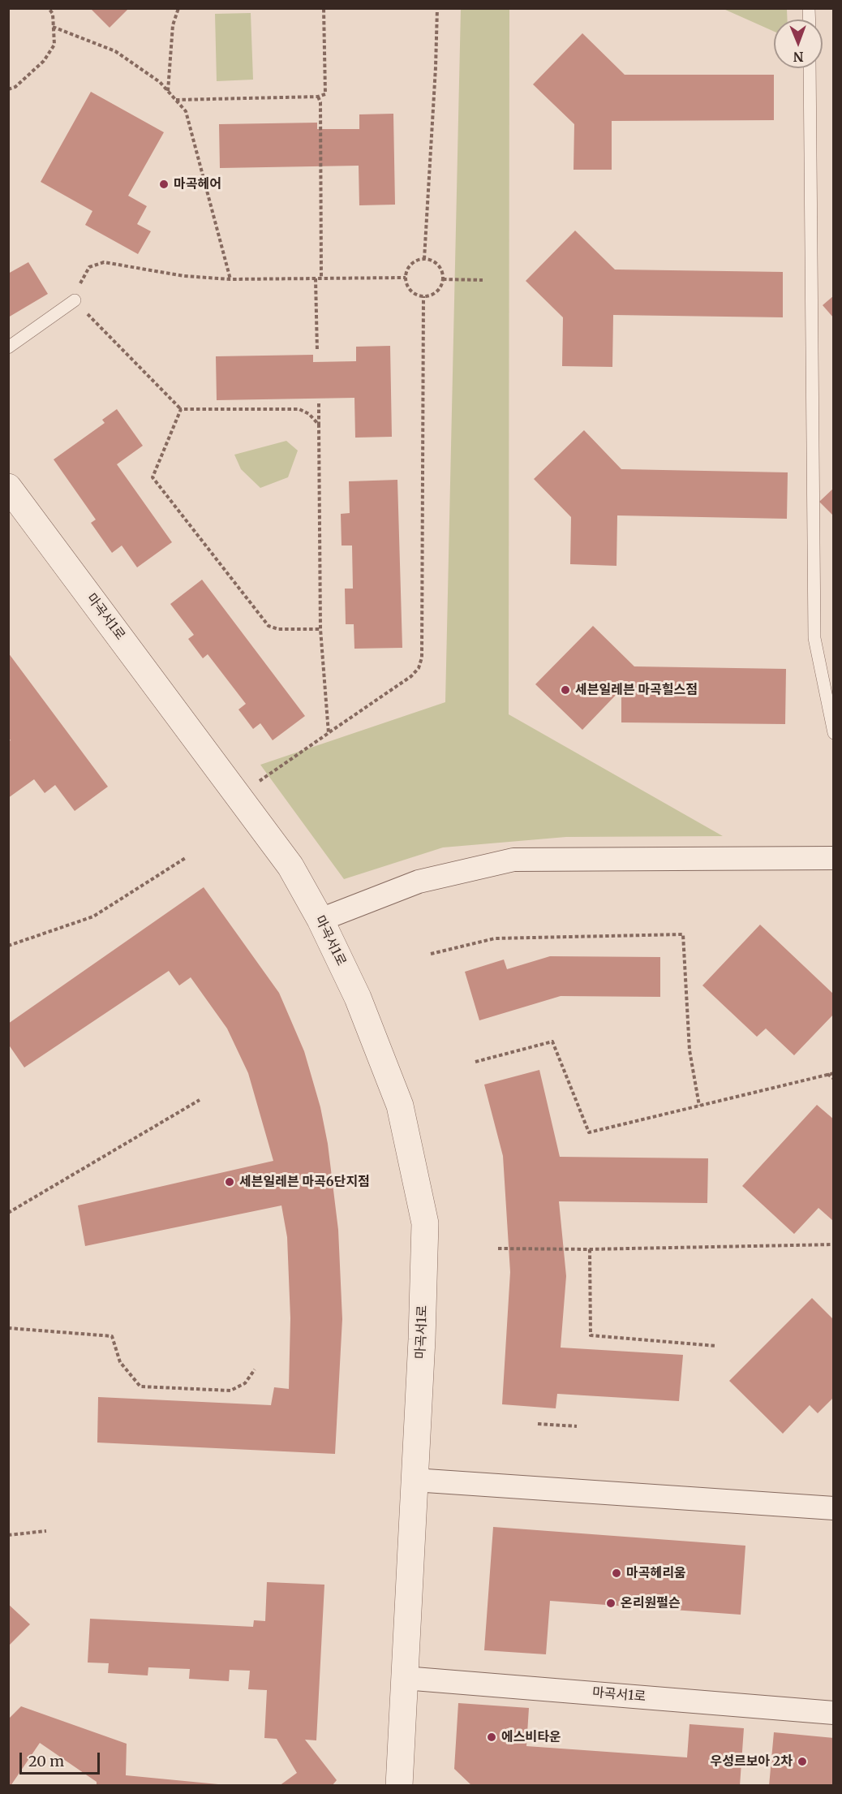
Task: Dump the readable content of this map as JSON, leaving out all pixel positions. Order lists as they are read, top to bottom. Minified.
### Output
{"streets":{"street":["마곡서1로"]},"places":["마곡헤어","세븐일레븐 마곡힐스점","세븐일레븐 마곡6단지점","마곡헤리움","온리원펄슨","에스비타운","우성르보아 2차"],"scale_bar":"20 m","north":"bottom"}
